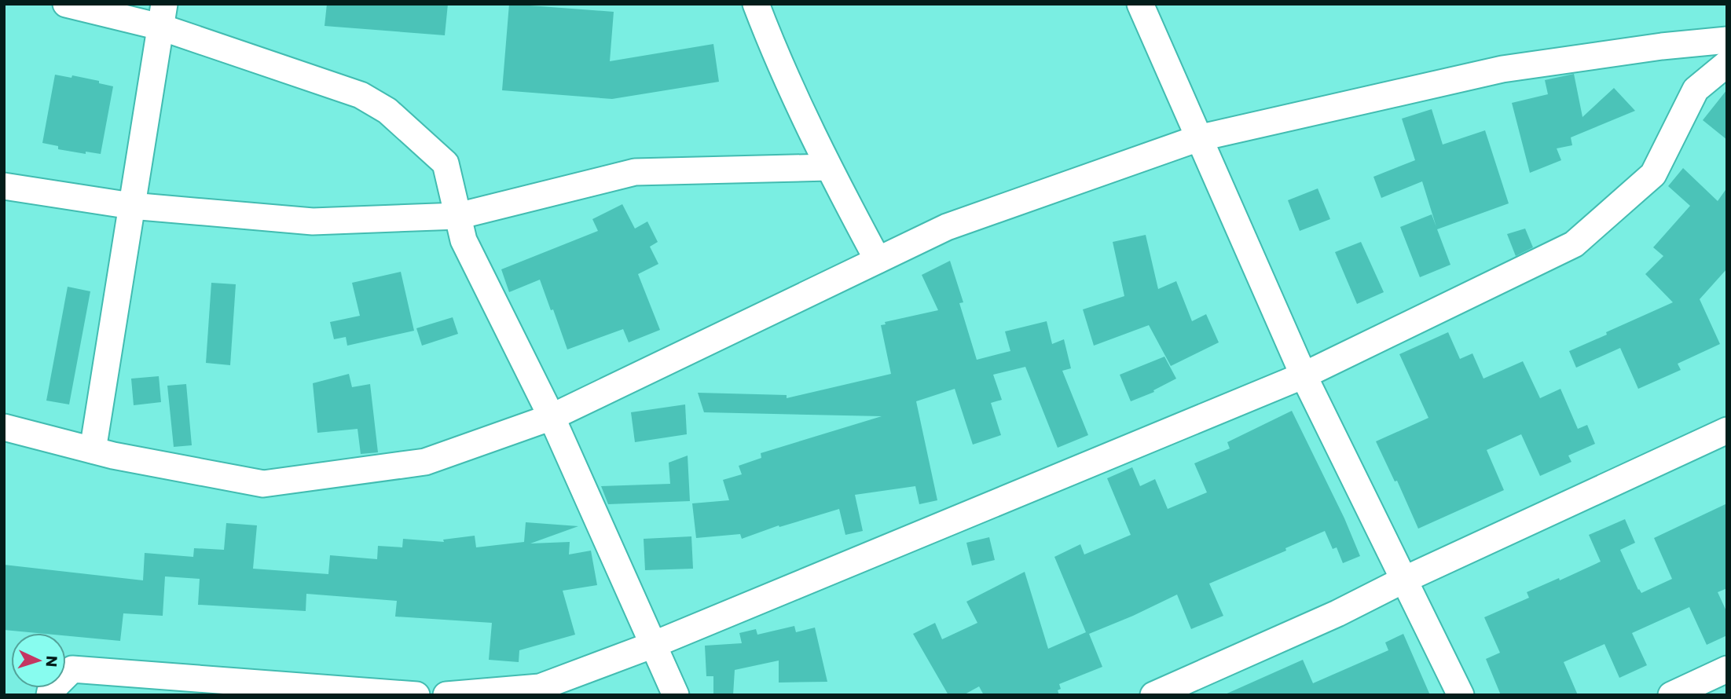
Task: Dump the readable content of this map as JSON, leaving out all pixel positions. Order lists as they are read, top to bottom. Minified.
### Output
{"north":"right"}
